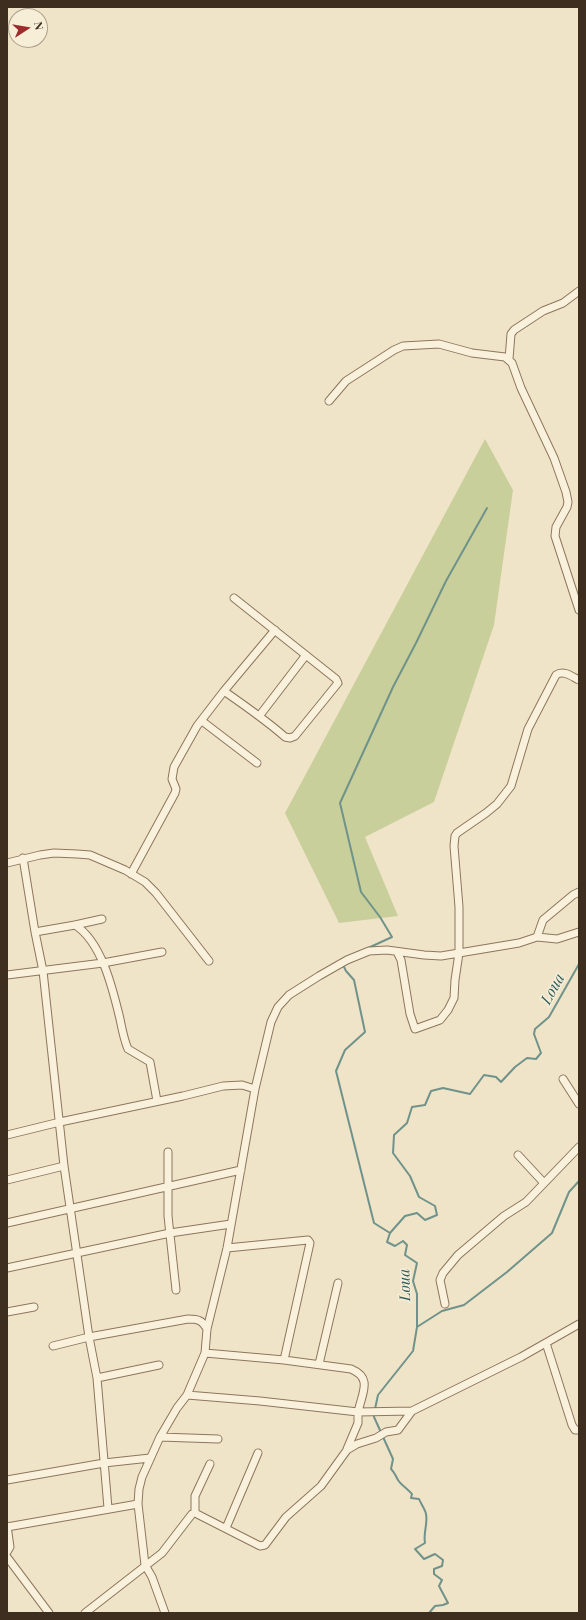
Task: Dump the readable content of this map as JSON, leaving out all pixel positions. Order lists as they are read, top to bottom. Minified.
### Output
{"water":["Loua"],"north":"right"}
